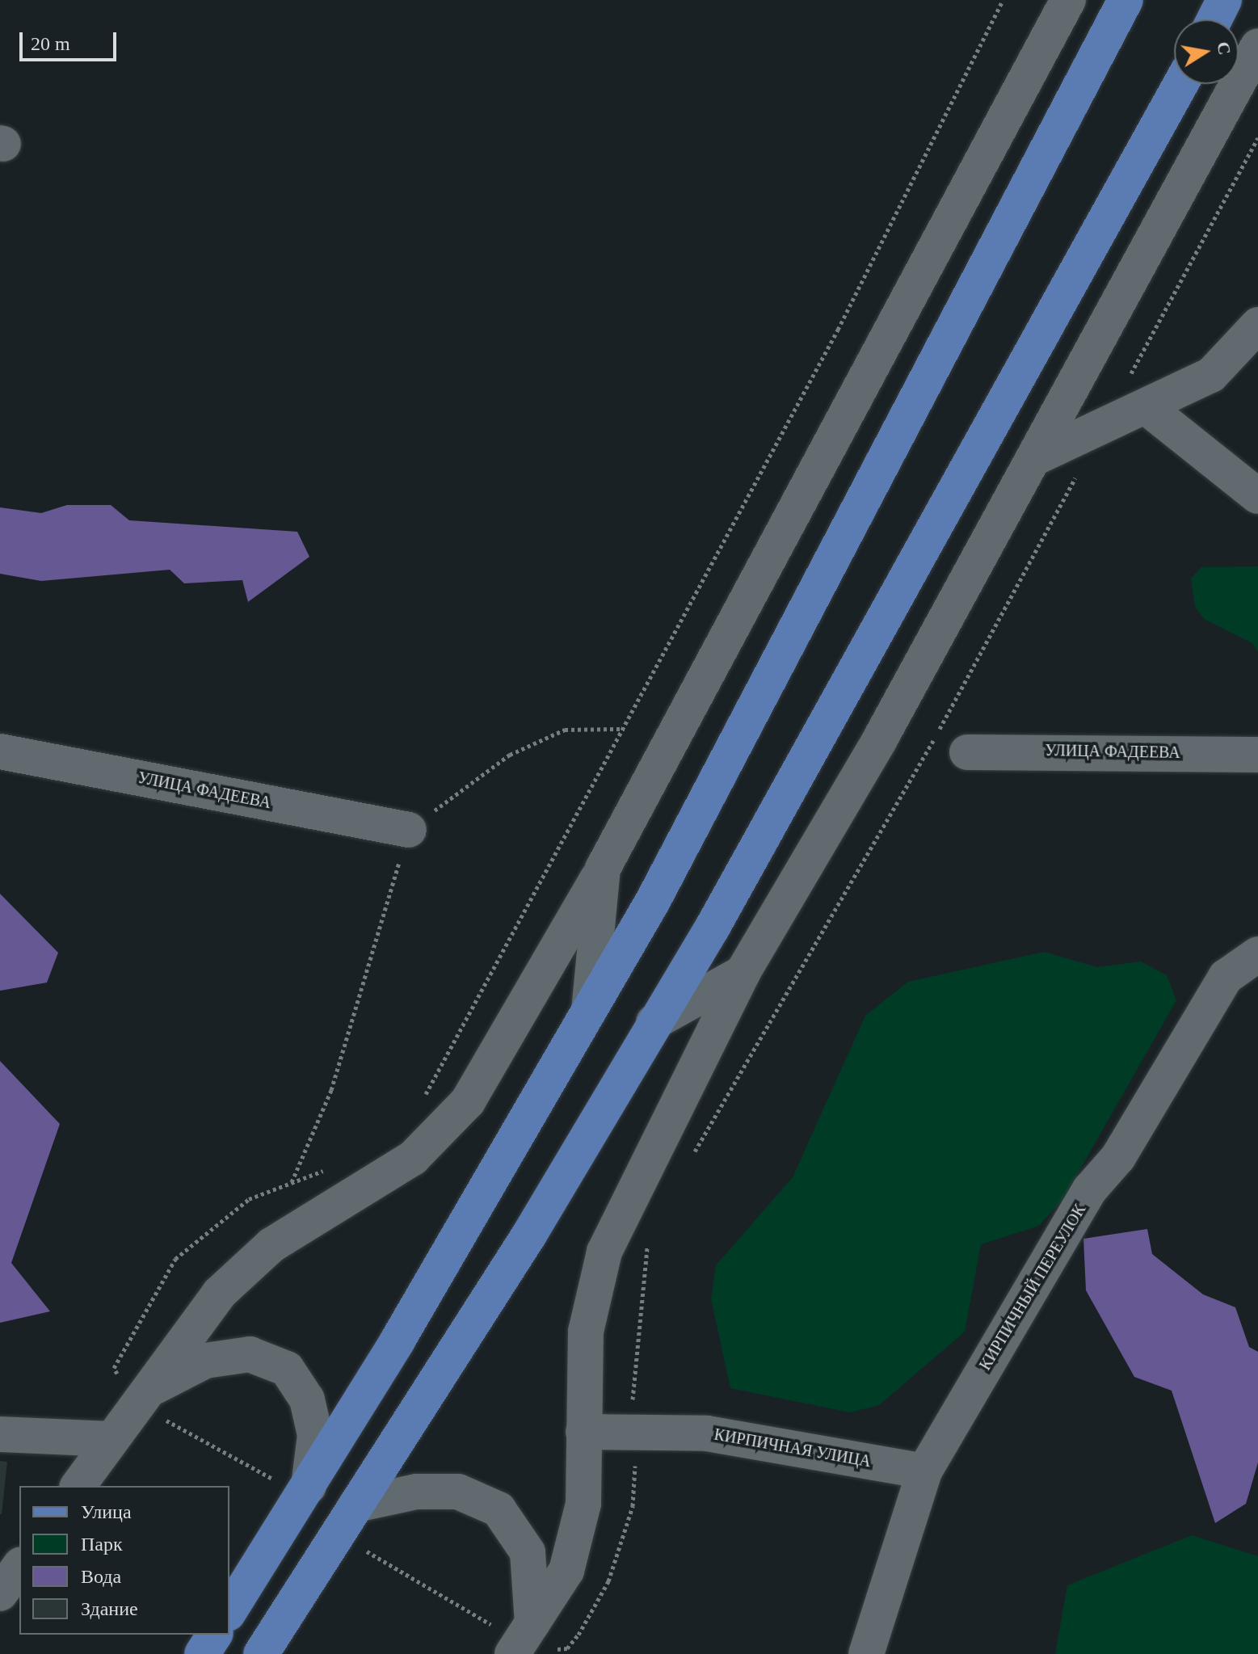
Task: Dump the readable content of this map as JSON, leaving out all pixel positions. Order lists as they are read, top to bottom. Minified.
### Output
{"streets":{"street":["УЛИЦА ФАДЕЕВА","КИРПИЧНЫЙ ПЕРЕУЛОК","КИРПИЧНАЯ УЛИЦА"]},"crossings":[["КИРПИЧНЫЙ ПЕРЕУЛОК","КИРПИЧНАЯ УЛИЦА"]],"legend":["Улица","Парк","Вода","Здание"],"scale_bar":"20 m","north":"right"}
